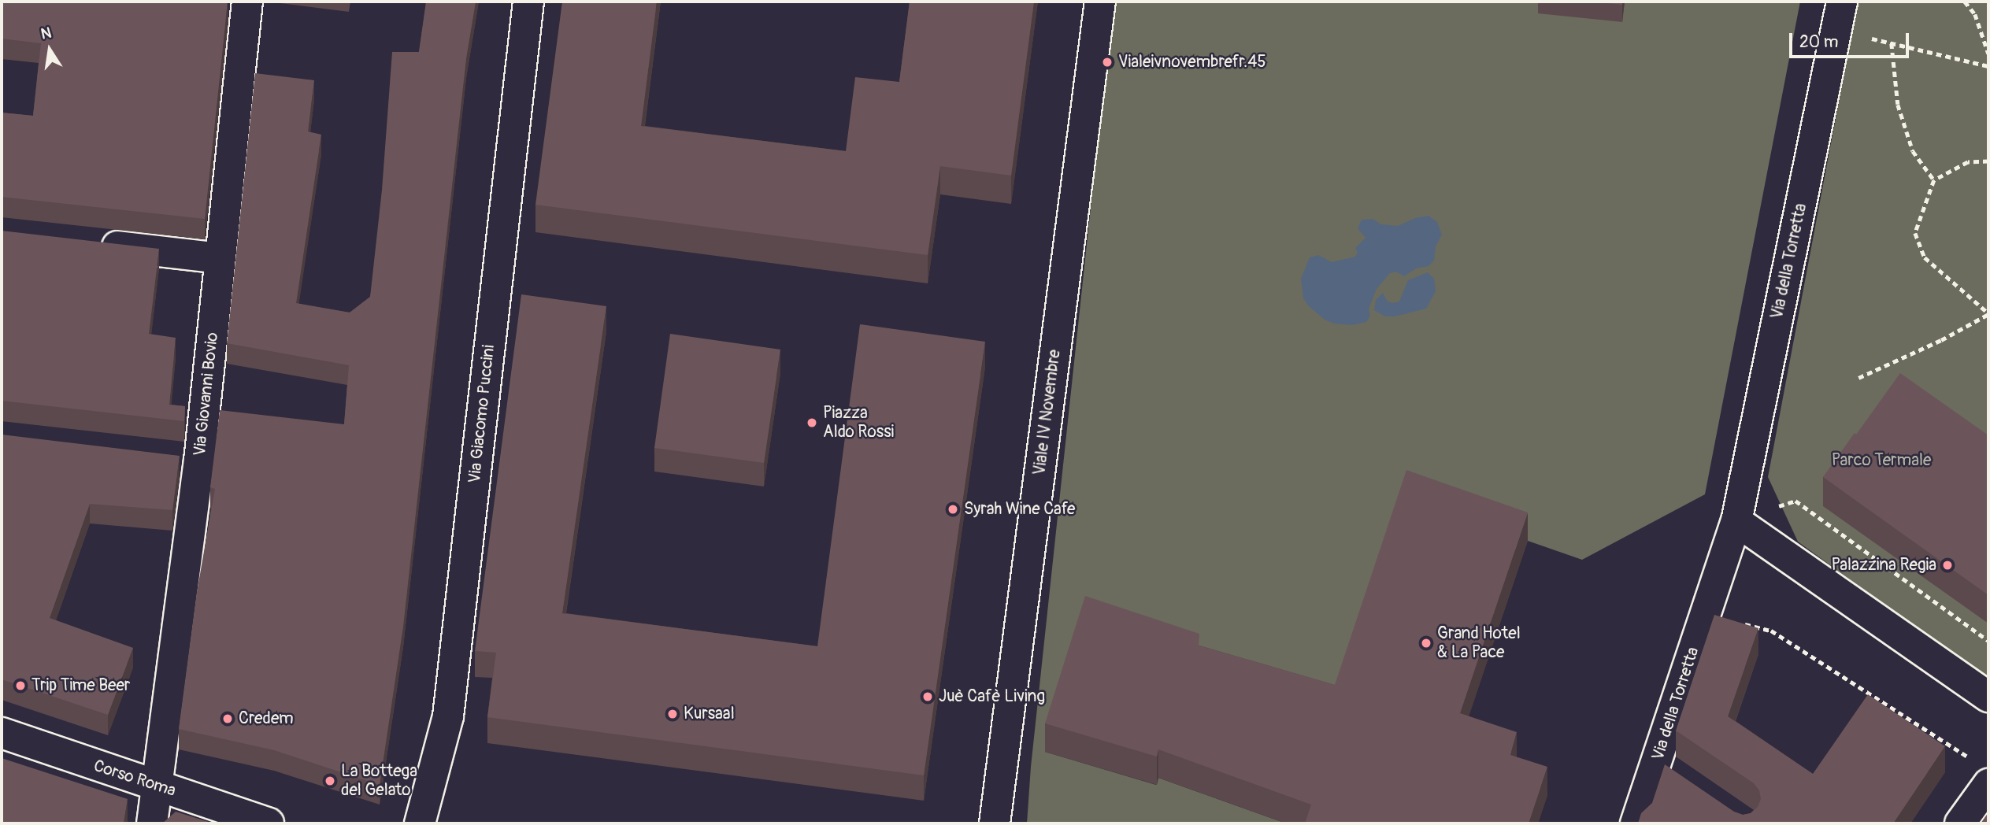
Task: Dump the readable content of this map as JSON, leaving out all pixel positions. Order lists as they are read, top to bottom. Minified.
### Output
{"streets":{"street":["Via della Torretta","Via Giovanni Bovio","Viale IV Novembre","Via Giacomo Puccini","Corso Roma"]},"crossings":[["Via Giovanni Bovio","Corso Roma"]],"parks":["Parco Termale"],"places":["Vialeivnovembrefr.45","Piazza Aldo Rossi","Syrah Wine Cafe","Palazzina Regia","Grand Hotel & La Pace","Trip Time Beer","Juè Cafè Living","Kursaal","Credem","La Bottega del Gelato"],"scale_bar":"20 m","north":"top"}
